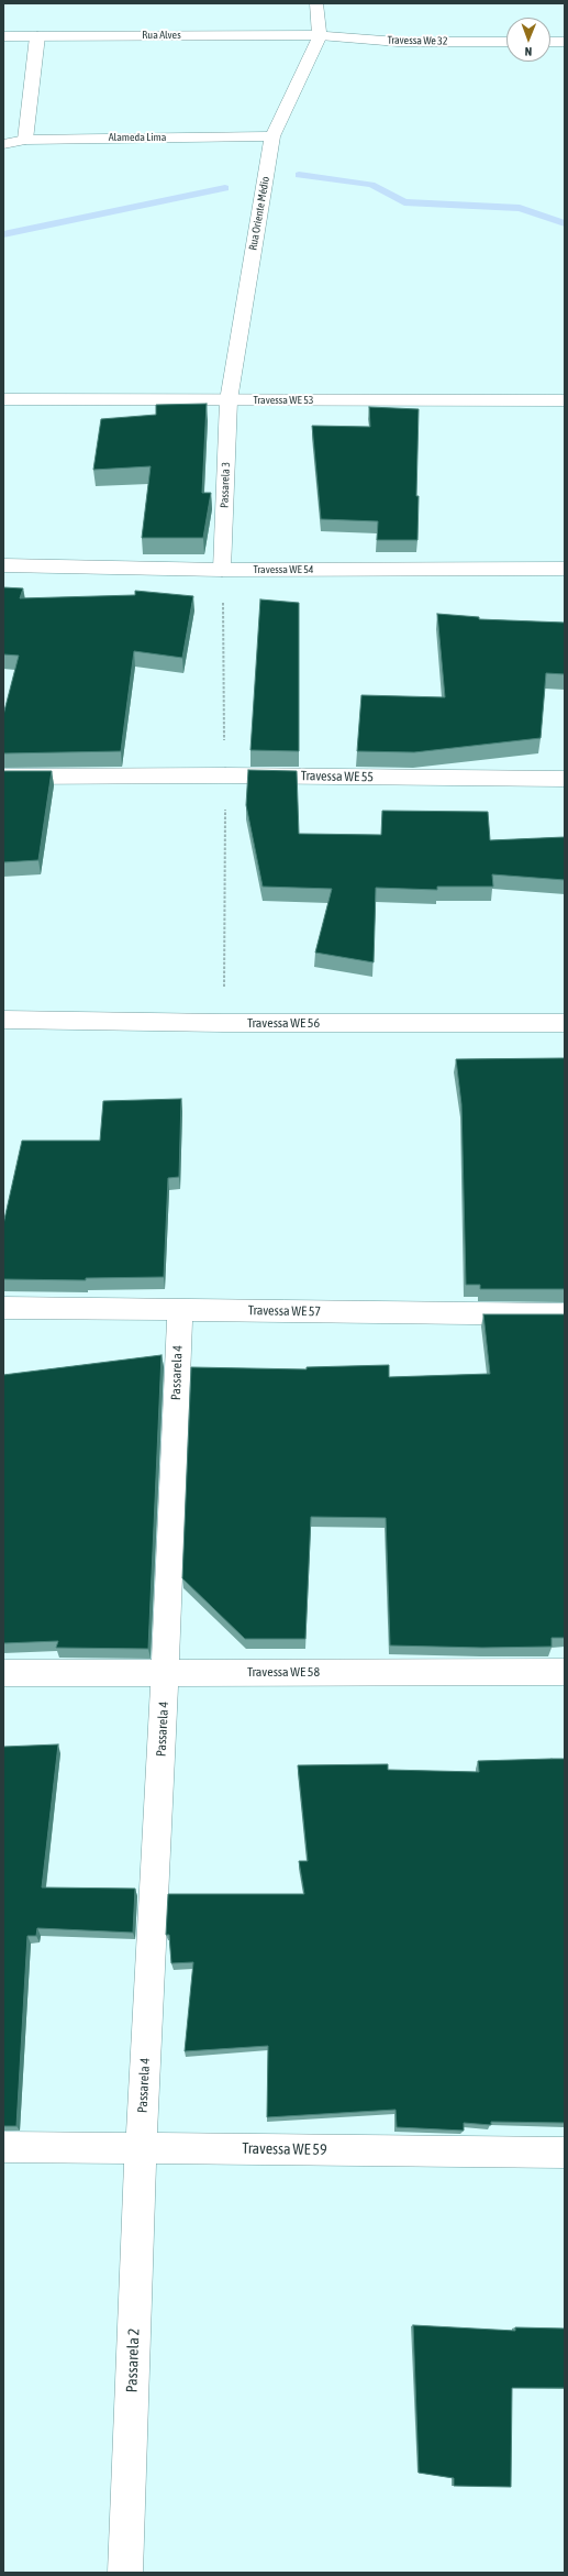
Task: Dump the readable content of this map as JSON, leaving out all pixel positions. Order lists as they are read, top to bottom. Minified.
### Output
{"streets":{"street":["Rua Alves","Travessa We 32","Alameda Lima","Rua Oriente Médio","Travessa WE 53","Passarela 3","Travessa WE 54","Travessa WE 55","Travessa WE 56","Travessa WE 57","Passarela 4","Travessa WE 58","Travessa WE 59","Passarela 2"]},"crossings":[["Rua Alves","Travessa We 32"],["Rua Alves","Rua Oriente Médio"],["Travessa We 32","Rua Oriente Médio"],["Alameda Lima","Rua Oriente Médio"],["Rua Oriente Médio","Travessa WE 53"],["Rua Oriente Médio","Passarela 3"],["Travessa WE 53","Passarela 3"],["Passarela 3","Travessa WE 54"],["Travessa WE 57","Passarela 4"],["Passarela 4","Travessa WE 58"],["Passarela 4","Travessa WE 59"],["Passarela 4","Passarela 2"],["Travessa WE 59","Passarela 2"]],"north":"bottom"}
